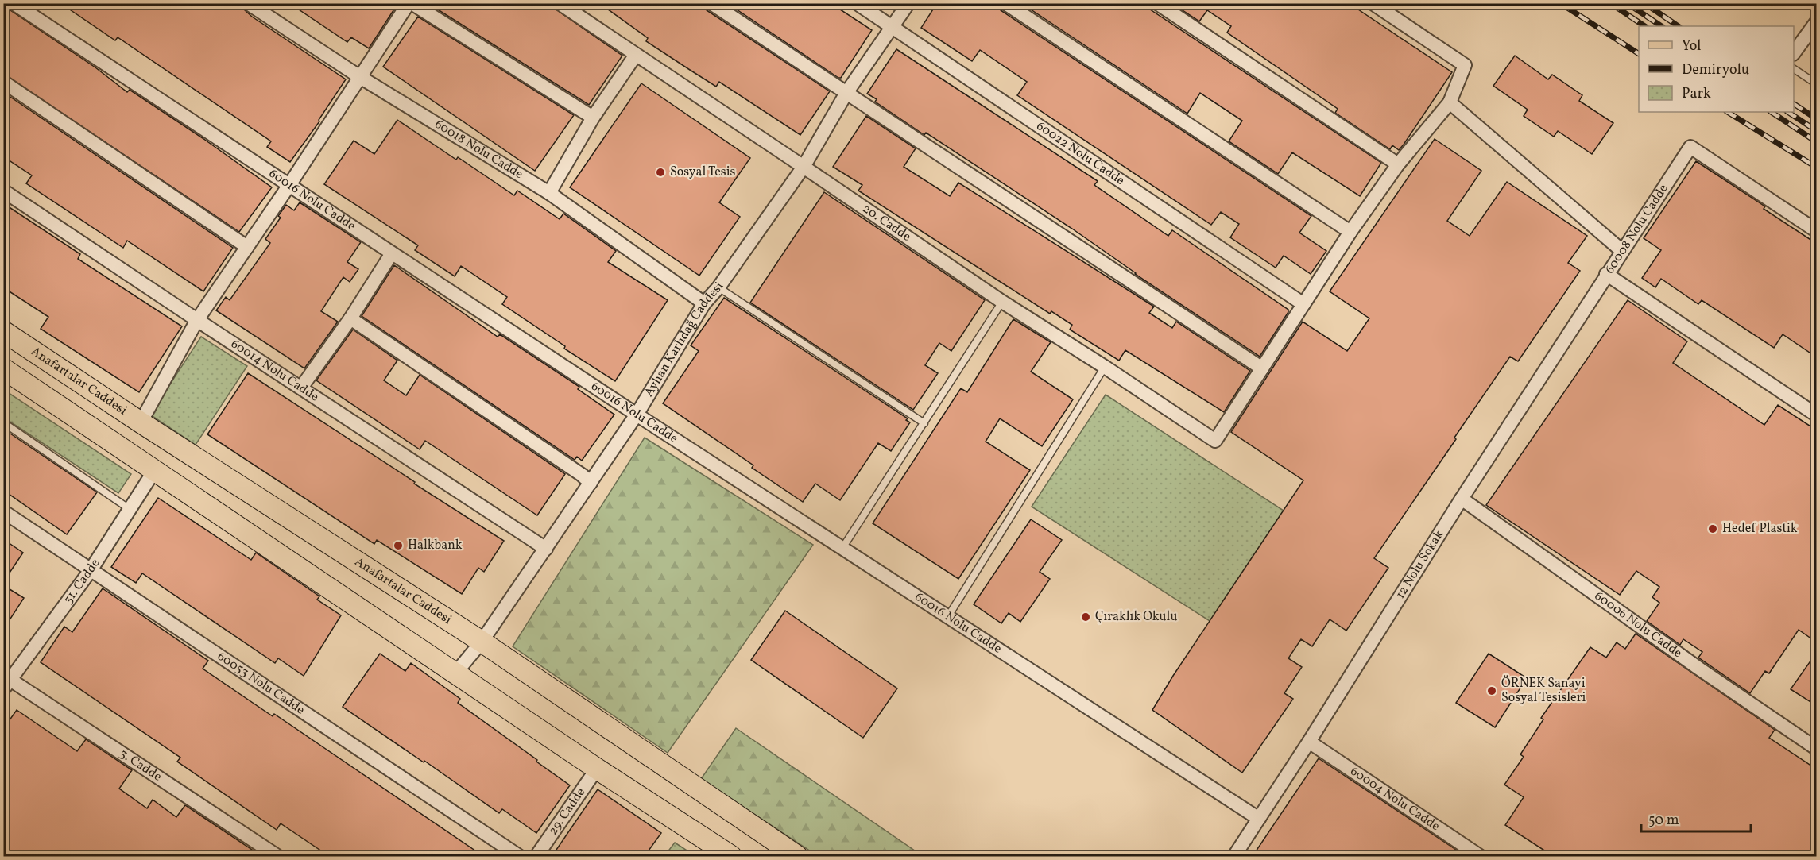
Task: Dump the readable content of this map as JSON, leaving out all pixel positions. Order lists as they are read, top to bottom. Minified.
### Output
{"streets":{"main road":["Anafartalar Caddesi"],"street":["60018 Nolu Cadde","60022 Nolu Cadde","60016 Nolu Cadde","20. Cadde","60008 Nolu Cadde","Ayhan Karlıdağ Caddesi","60014 Nolu Cadde","12 Nolu Sokak","31. Cadde","60006 Nolu Cadde","60053 Nolu Cadde","3. Cadde","60004 Nolu Cadde","29. Cadde"]},"crossings":[["60018 Nolu Cadde","Ayhan Karlıdağ Caddesi"],["60022 Nolu Cadde","Ayhan Karlıdağ Caddesi"],["60016 Nolu Cadde","Ayhan Karlıdağ Caddesi"],["60016 Nolu Cadde","12 Nolu Sokak"],["20. Cadde","Ayhan Karlıdağ Caddesi"],["60008 Nolu Cadde","12 Nolu Sokak"],["Ayhan Karlıdağ Caddesi","60014 Nolu Cadde"],["Ayhan Karlıdağ Caddesi","Anafartalar Caddesi"],["12 Nolu Sokak","60006 Nolu Cadde"],["12 Nolu Sokak","60004 Nolu Cadde"],["31. Cadde","60053 Nolu Cadde"],["31. Cadde","3. Cadde"]],"places":["Sosyal Tesis","Hedef Plastik","Halkbank","Çıraklık Okulu","ÖRNEK Sanayi Sosyal Tesisleri"],"legend":["Yol","Demiryolu","Park"],"scale_bar":"50 m"}
